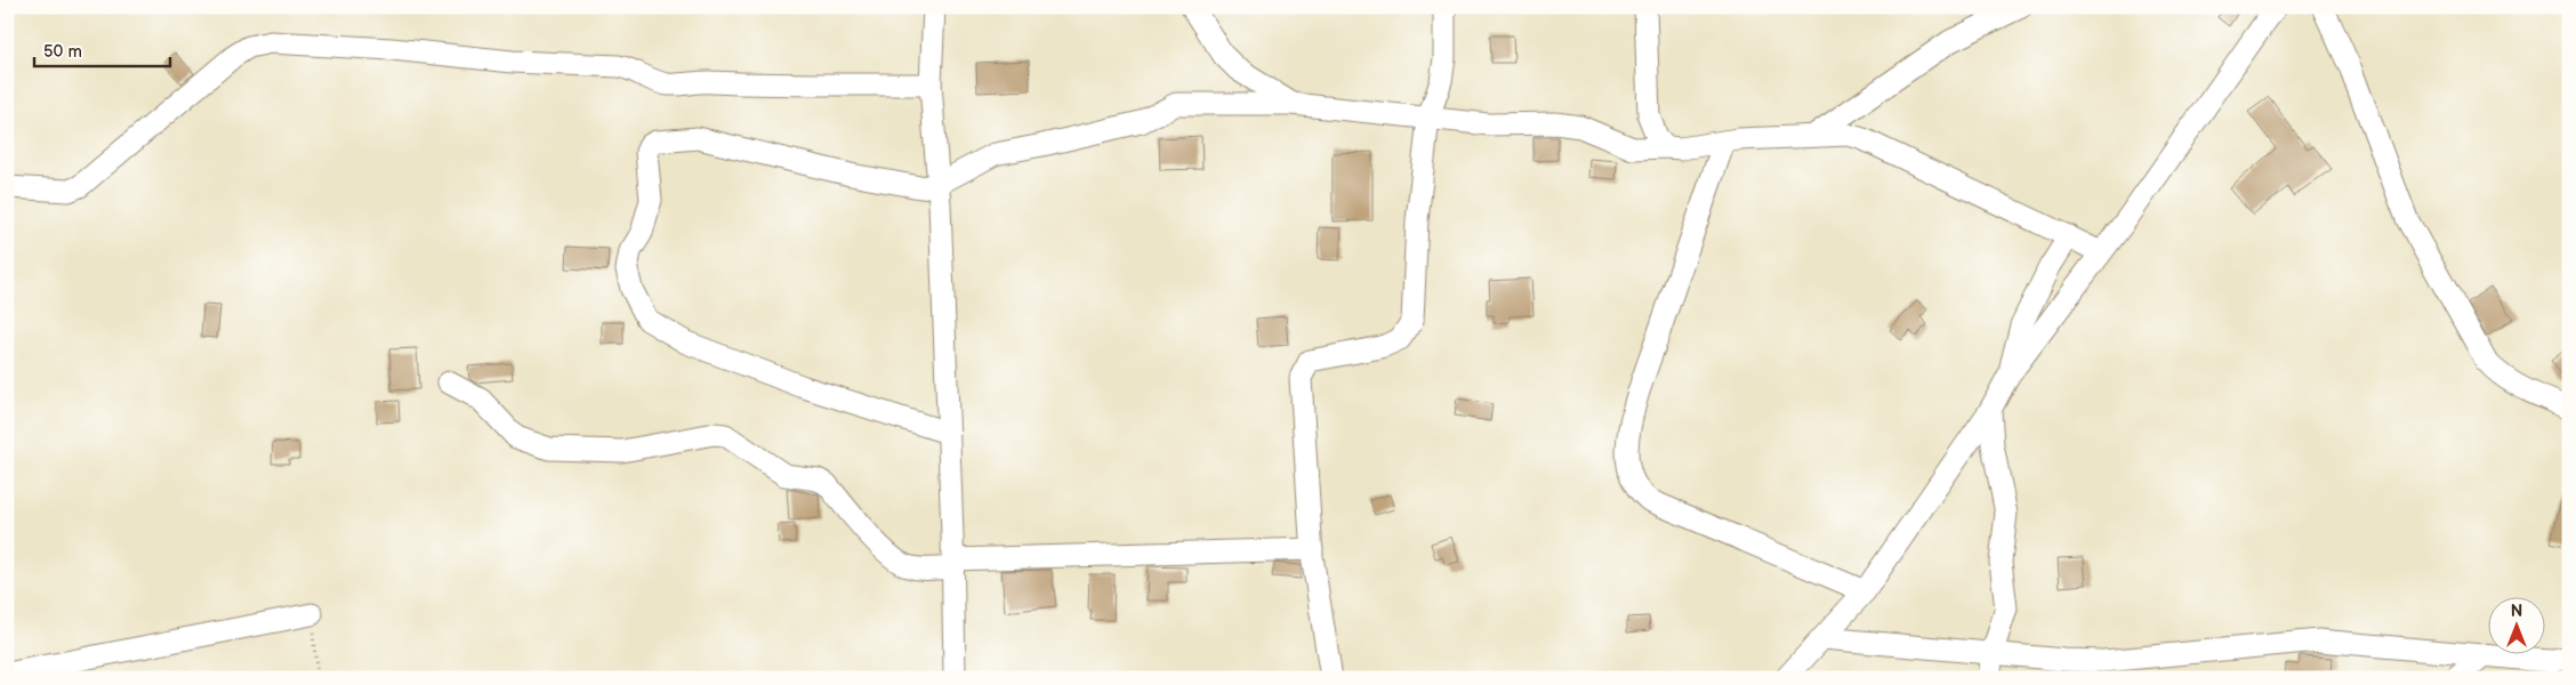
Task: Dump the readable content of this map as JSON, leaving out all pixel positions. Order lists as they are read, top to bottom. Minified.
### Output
{"scale_bar":"50 m","north":"top"}
